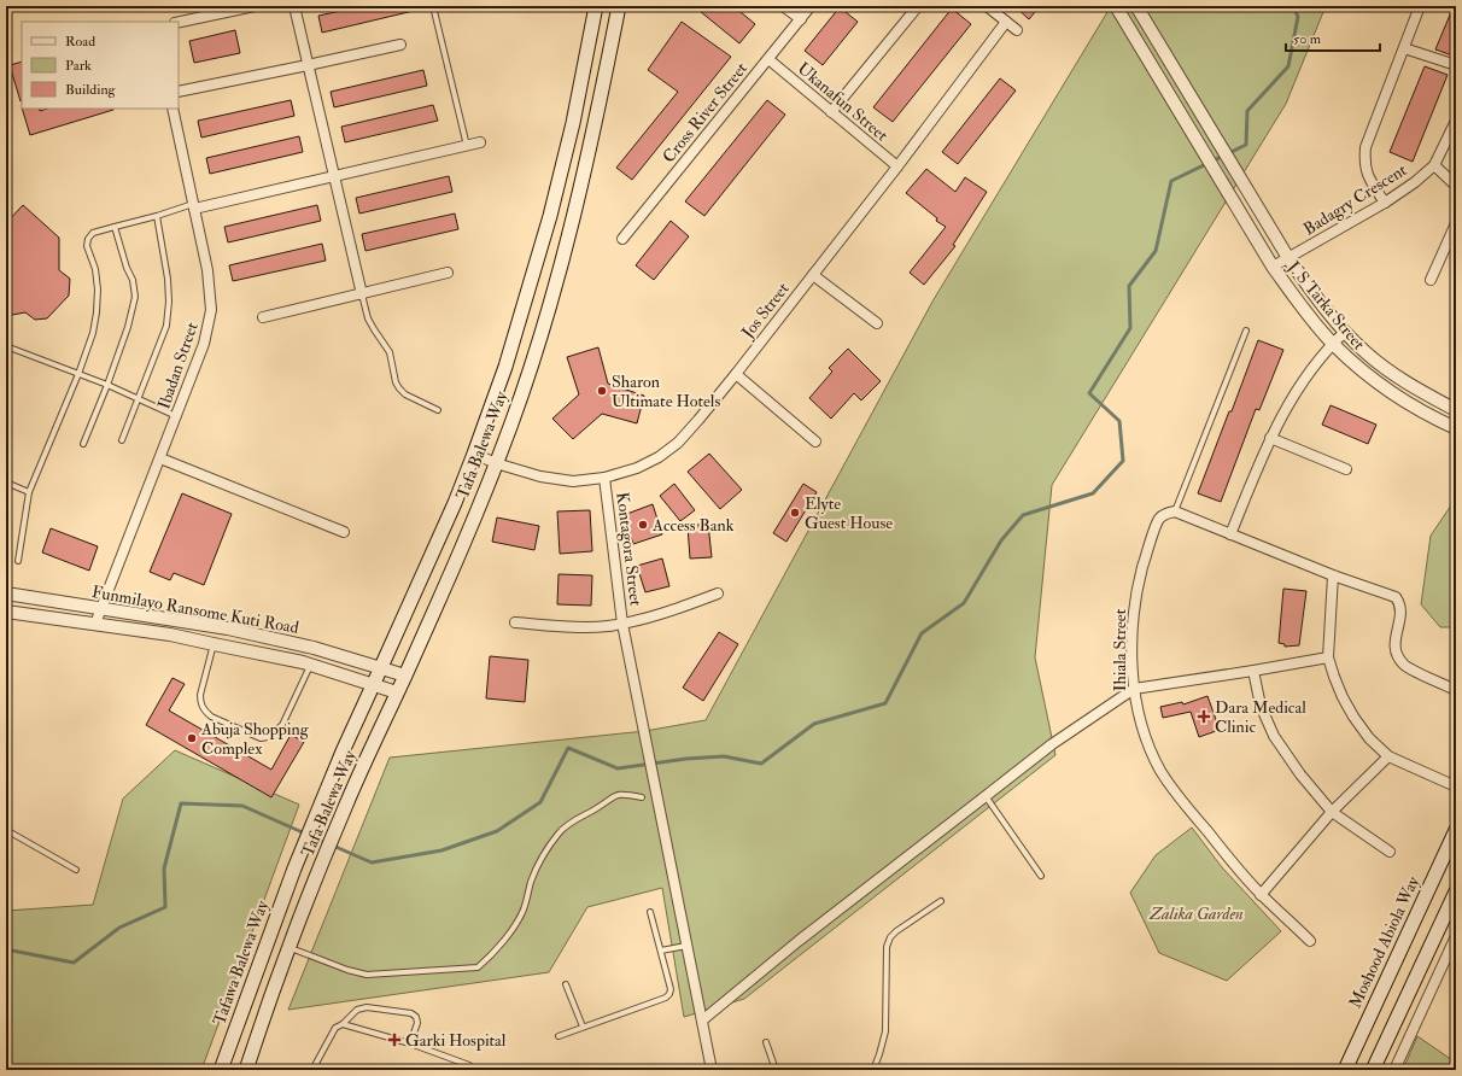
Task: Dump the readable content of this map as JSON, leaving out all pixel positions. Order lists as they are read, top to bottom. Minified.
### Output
{"streets":{"main road":["Tafa Balewa Way","Moshood Abiola Way","Tafawa Balewa Way"],"street":["Ukanafun Street","Cross River Street","Badagry Crescent","J. S Tarka Street","Jos Street","Ibadan Street","Kontagora Street","Funmilayo Ransome Kuti Road","Ihiala Street"]},"crossings":[["Ukanafun Street","Cross River Street"],["Ukanafun Street","Jos Street"],["Badagry Crescent","J. S Tarka Street"],["Jos Street","Tafa Balewa Way"],["Jos Street","Kontagora Street"],["Ibadan Street","Funmilayo Ransome Kuti Road"],["Tafa Balewa Way","Funmilayo Ransome Kuti Road"],["Tafa Balewa Way","Tafawa Balewa Way"]],"parks":["Zalika Garden"],"places":{"other":["Sharon Ultimate Hotels","Elyte Guest House","Access Bank","Abuja Shopping Complex"],"health":["Dara Medical Clinic","Garki Hospital"]},"legend":["Road","Park","Building"],"scale_bar":"50 m"}
